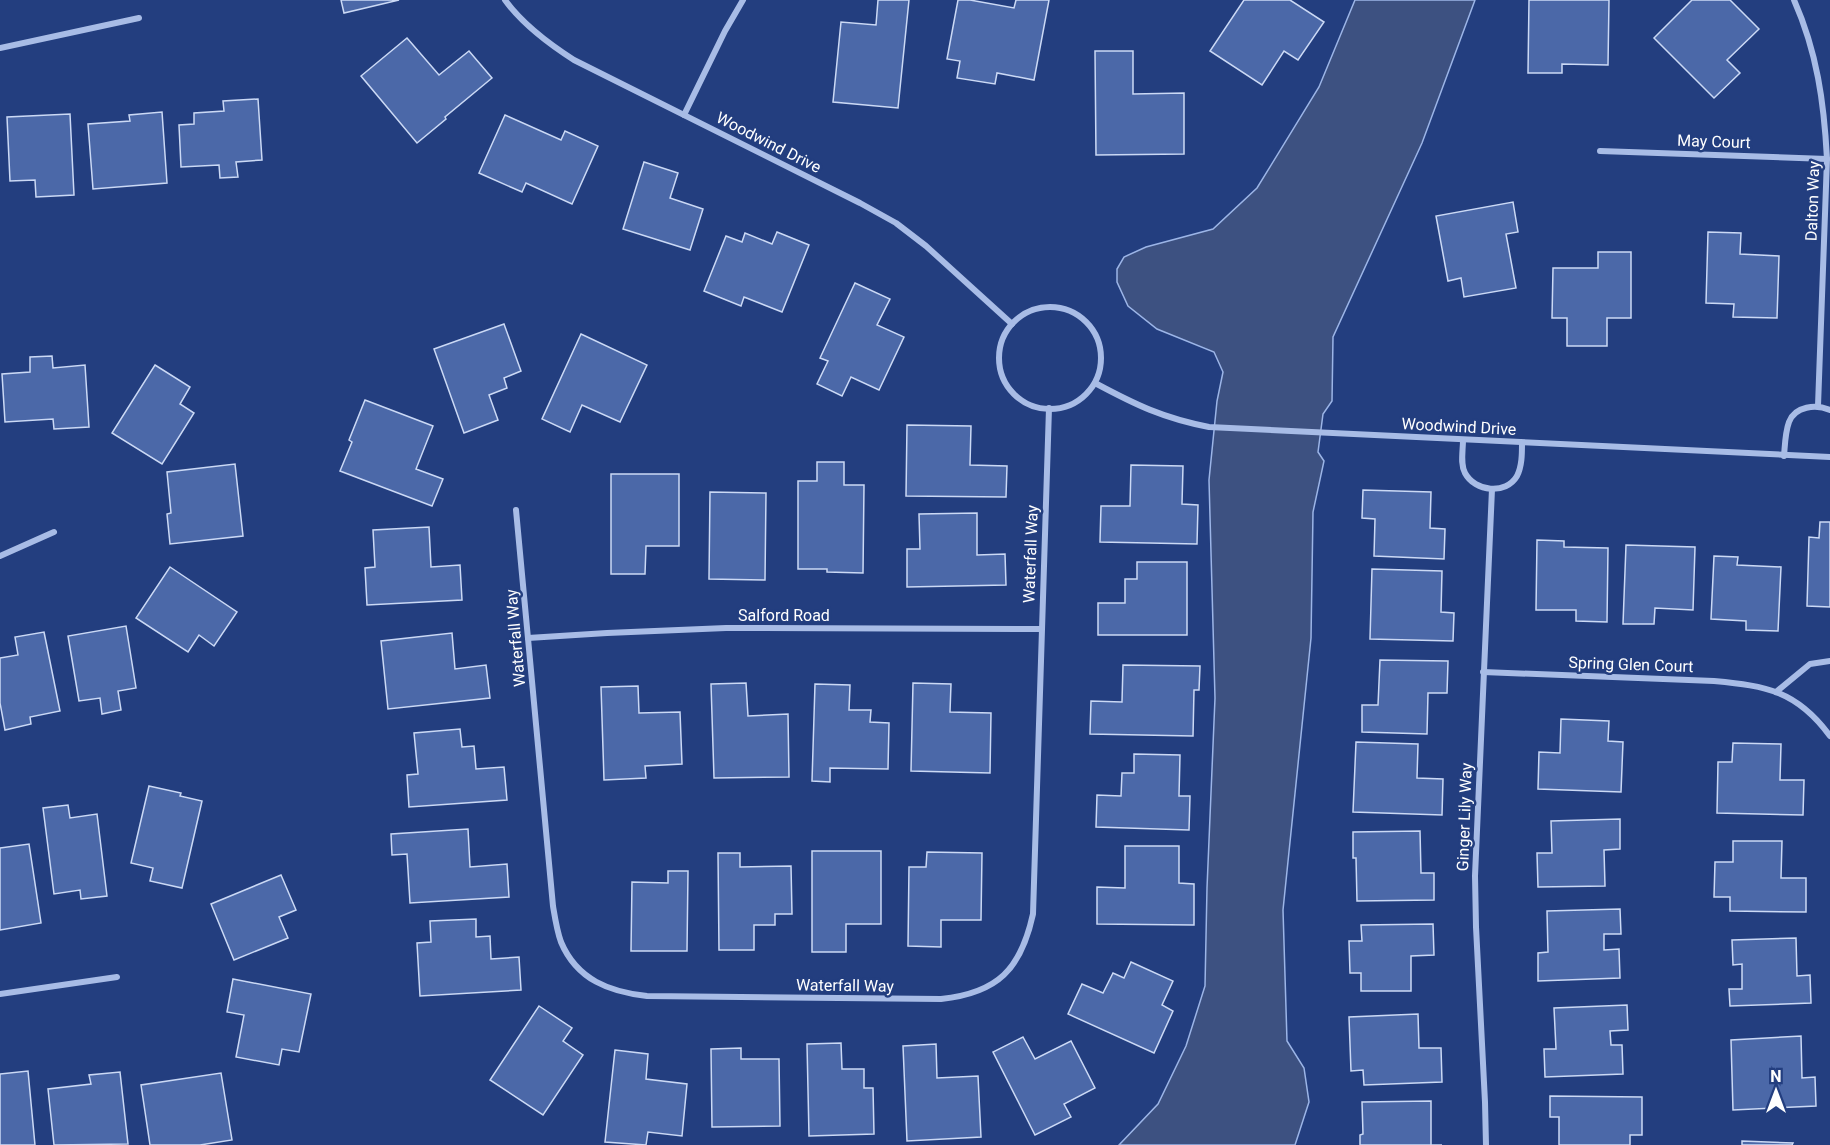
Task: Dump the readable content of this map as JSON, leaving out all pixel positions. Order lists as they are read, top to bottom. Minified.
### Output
{"streets":{"street":["May Court","Woodwind Drive","Dalton Way","Waterfall Way","Salford Road","Spring Glen Court","Ginger Lily Way"]},"crossings":[["May Court","Dalton Way"],["Woodwind Drive","Waterfall Way"],["Waterfall Way","Salford Road"],["Spring Glen Court","Ginger Lily Way"]],"north":"top"}
